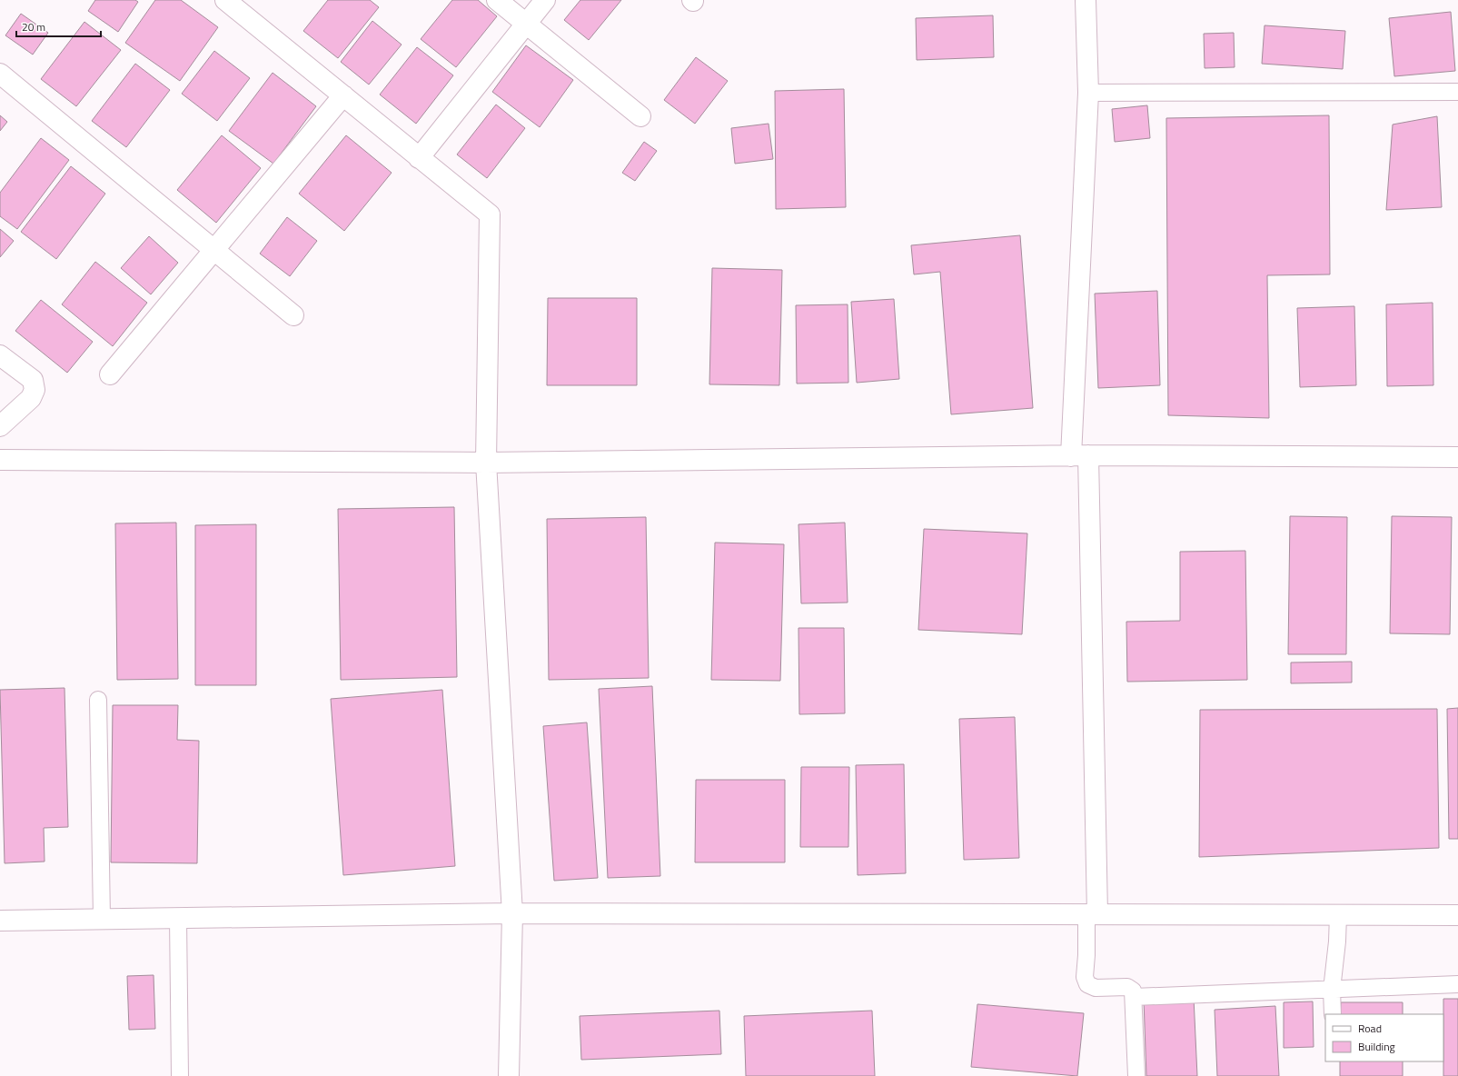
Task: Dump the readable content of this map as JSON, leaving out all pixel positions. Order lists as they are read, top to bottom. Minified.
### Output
{"legend":["Road","Building"],"scale_bar":"20 m"}
